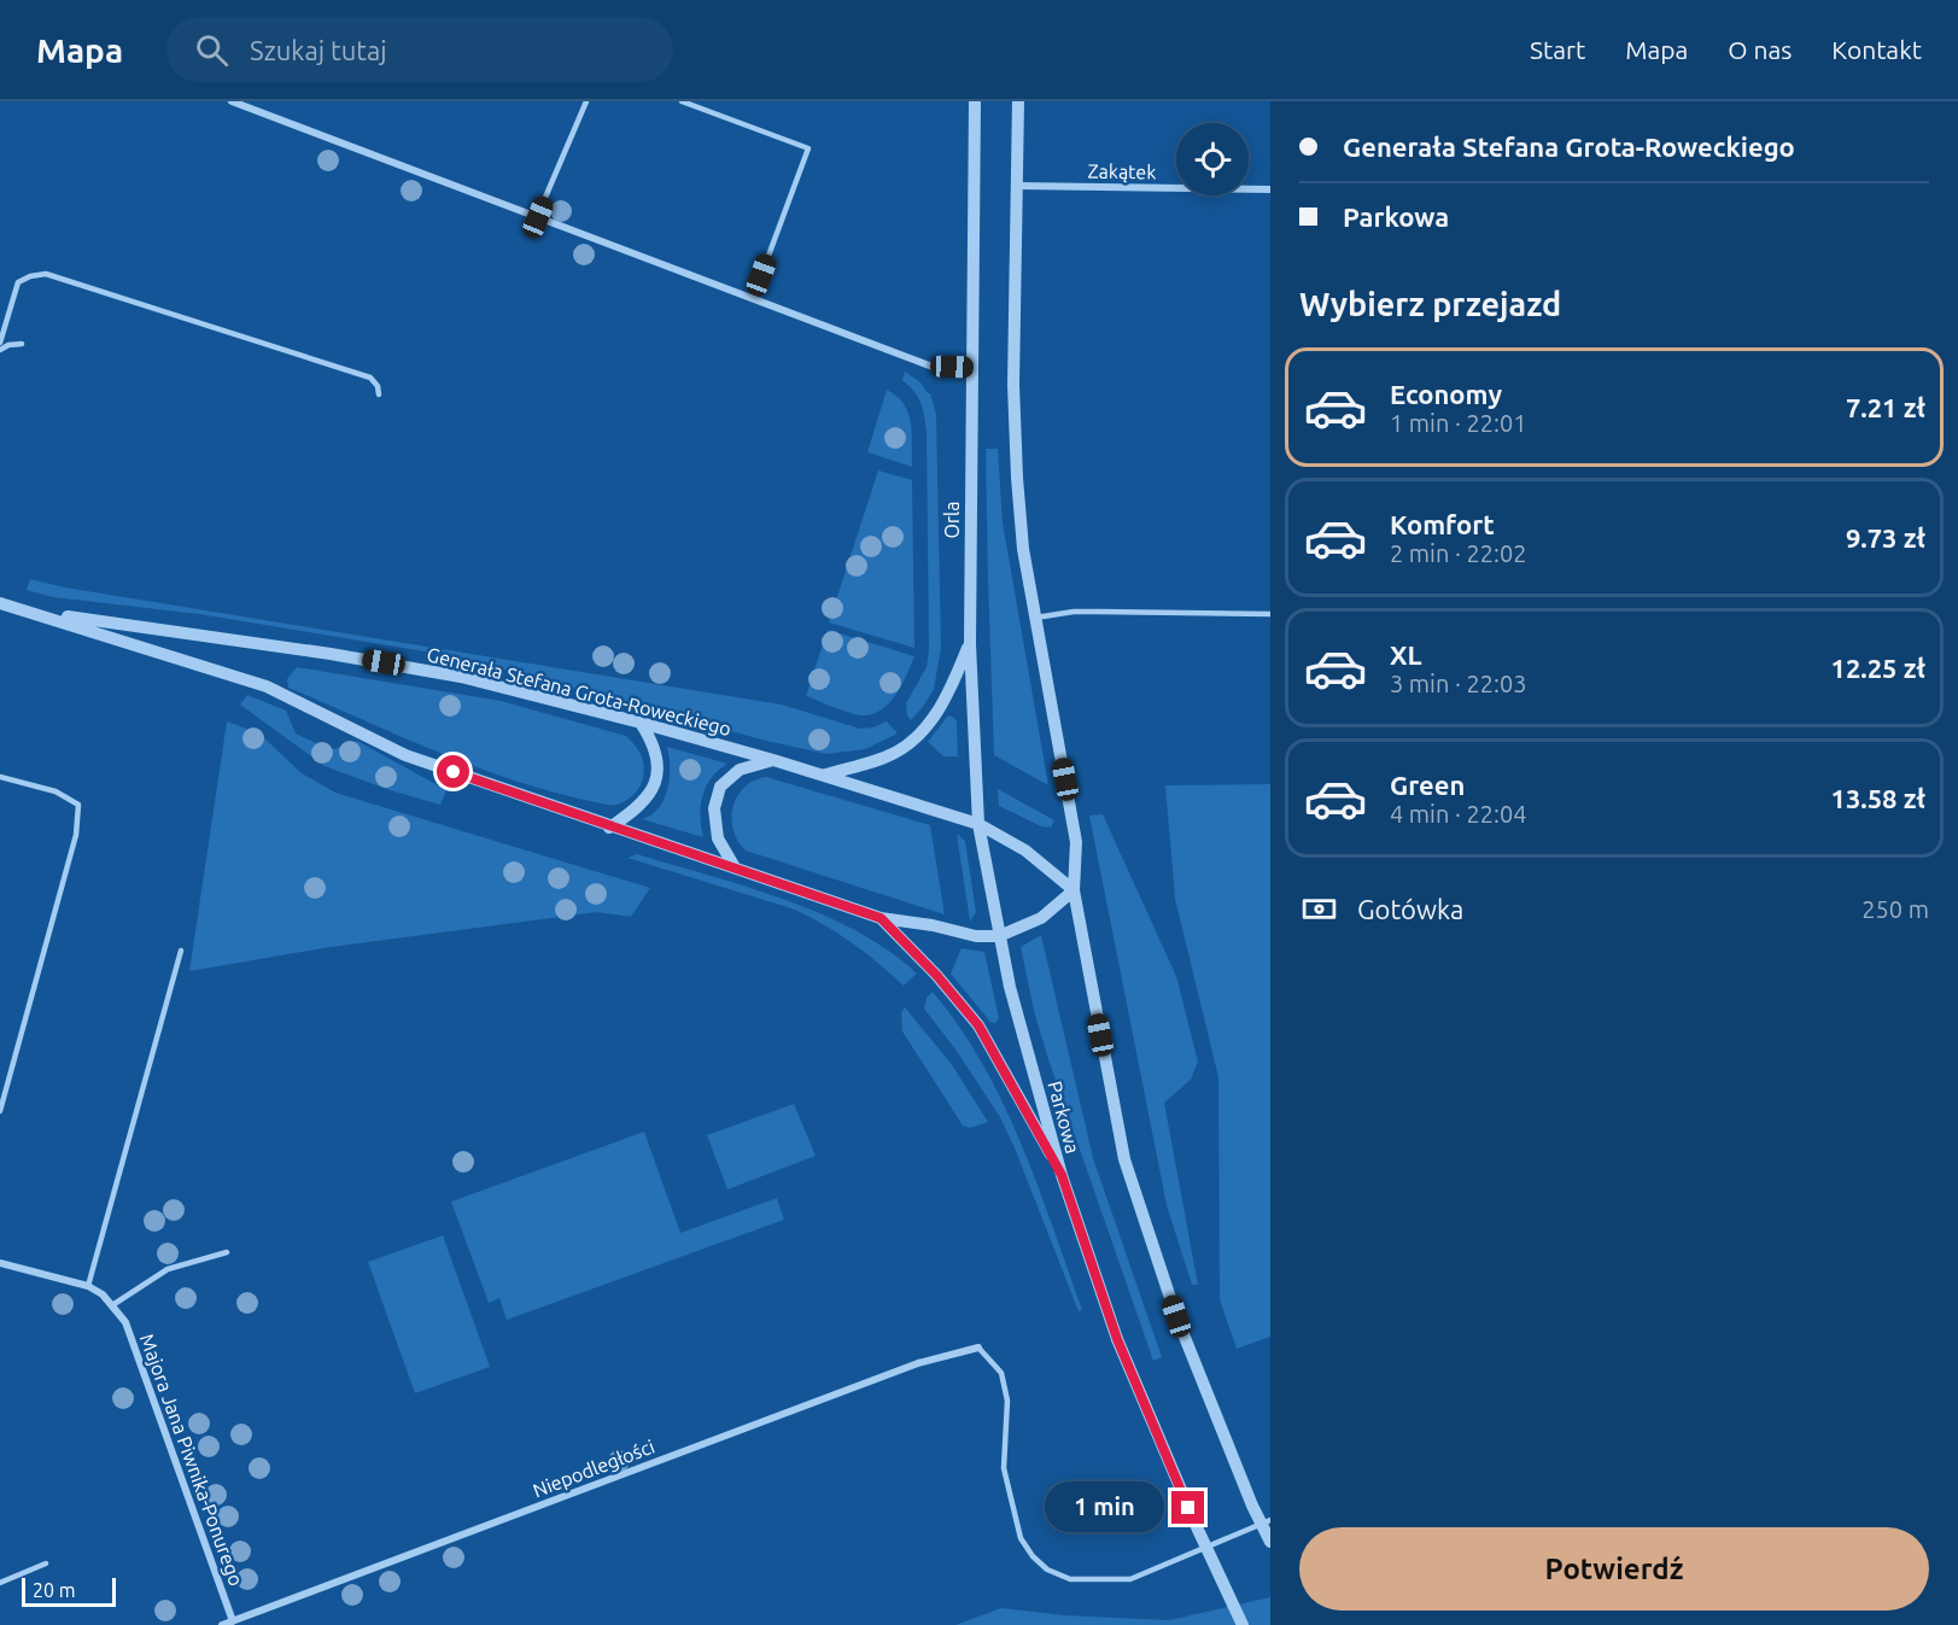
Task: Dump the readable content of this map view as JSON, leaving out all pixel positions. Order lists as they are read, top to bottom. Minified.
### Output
{"streets":{"street":["Zakątek","Orla","Generała Stefana Grota-Roweckiego","Parkowa","Majora Jana Piwnika-Ponurego","Niepodległości"]},"crossings":[["Orla","Generała Stefana Grota-Roweckiego"],["Orla","Parkowa"],["Generała Stefana Grota-Roweckiego","Parkowa"],["Majora Jana Piwnika-Ponurego","Niepodległości"]],"scale_bar":"20 m","page":{"header":"Mapa","search":"Szukaj tutaj","nav":["Start","Mapa","O nas","Kontakt"],"banner":["Generała Stefana Grota-Roweckiego","Parkowa"],"heading":"Wybierz przejazd","list":[{"name":"Economy","note":"1 min · 22:01","value":"7.21 zł"},{"name":"Komfort","note":"2 min · 22:02","value":"9.73 zł"},{"name":"XL","note":"3 min · 22:03","value":"12.25 zł"},{"name":"Green","note":"4 min · 22:04","value":"13.58 zł"}],"pay":["Gotówka","250 m"],"bubble":"1 min","buttons":"Potwierdź","scale":"20 m"}}
